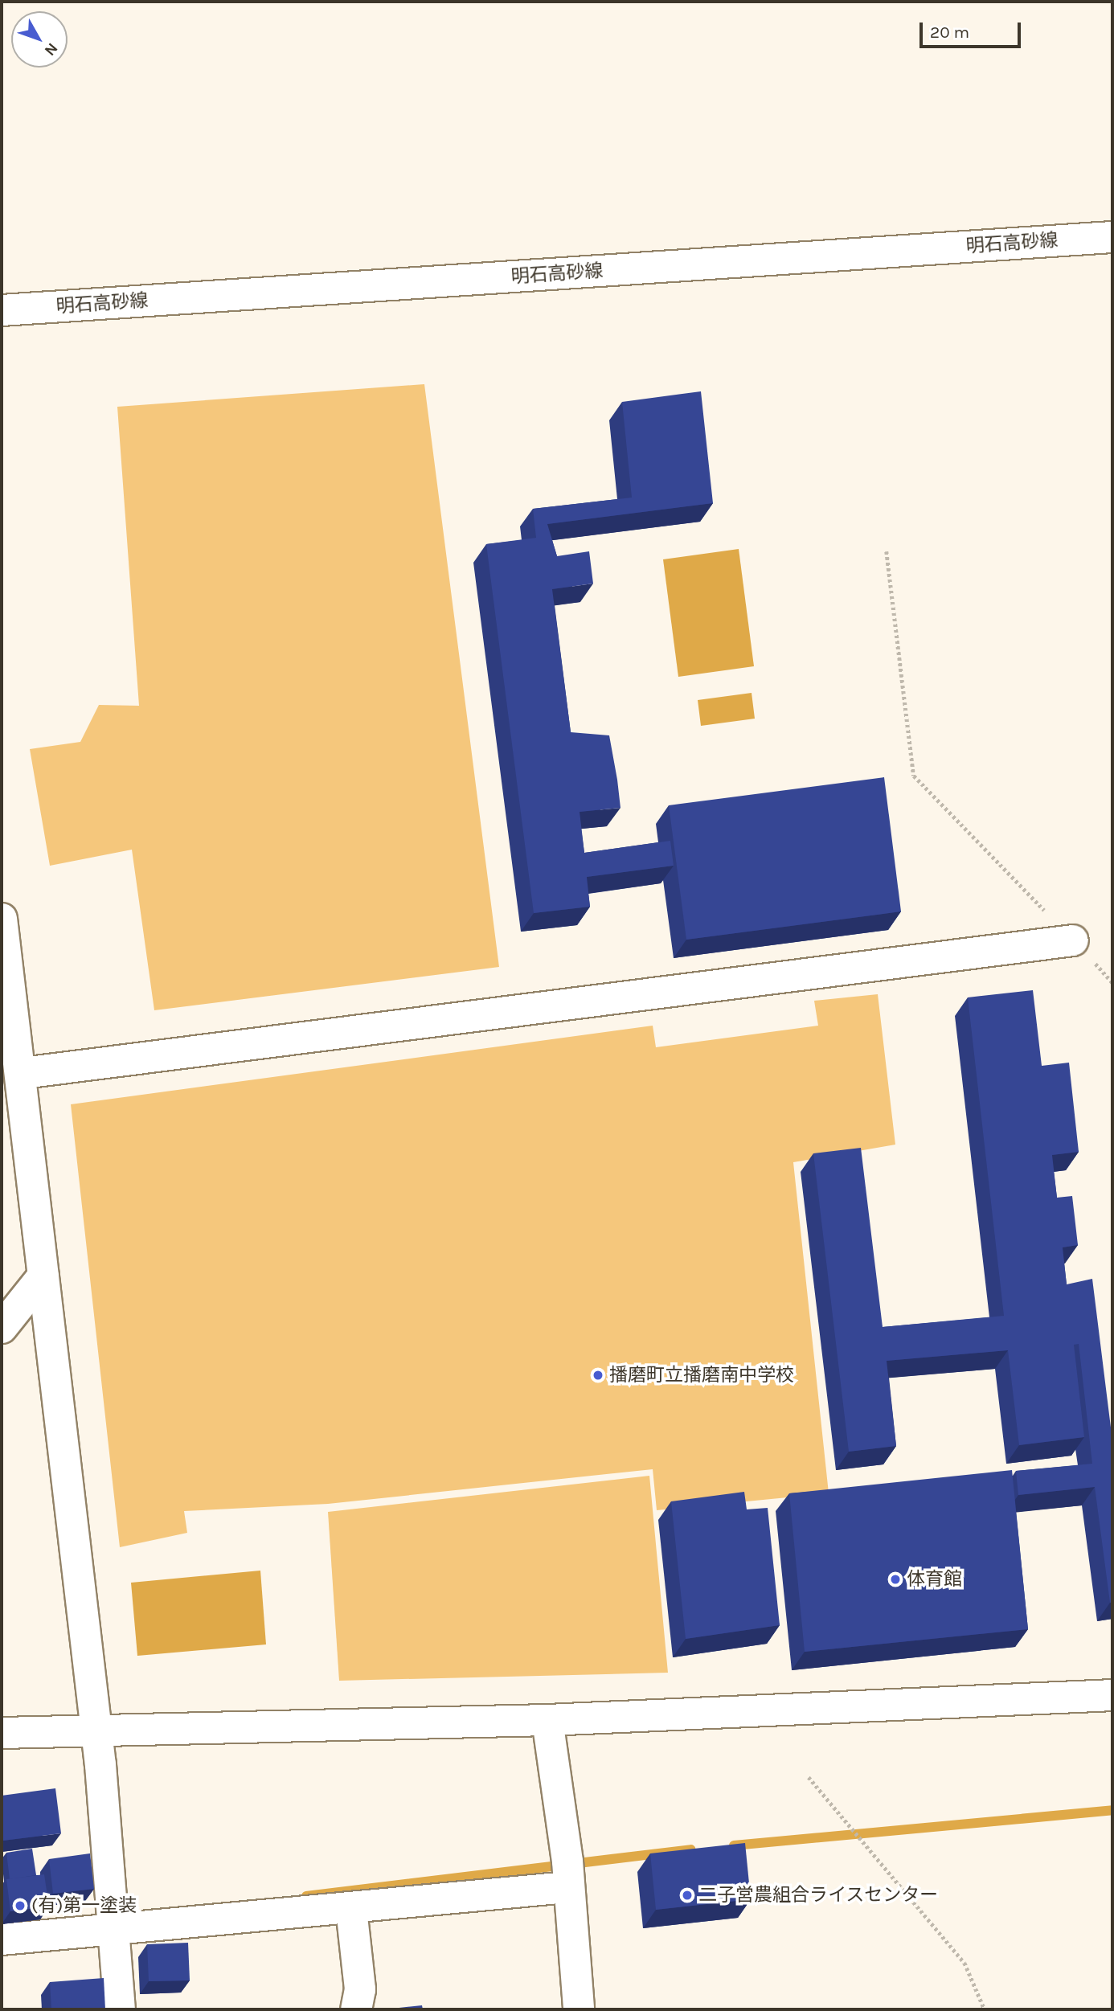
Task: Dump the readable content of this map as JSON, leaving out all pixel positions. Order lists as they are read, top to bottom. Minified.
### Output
{"streets":{"street":["明石高砂線"]},"places":["播磨町立播磨南中学校","体育館","二子営農組合ライスセンター","(有)第一塗装"],"scale_bar":"20 m","north":"bottom right"}
